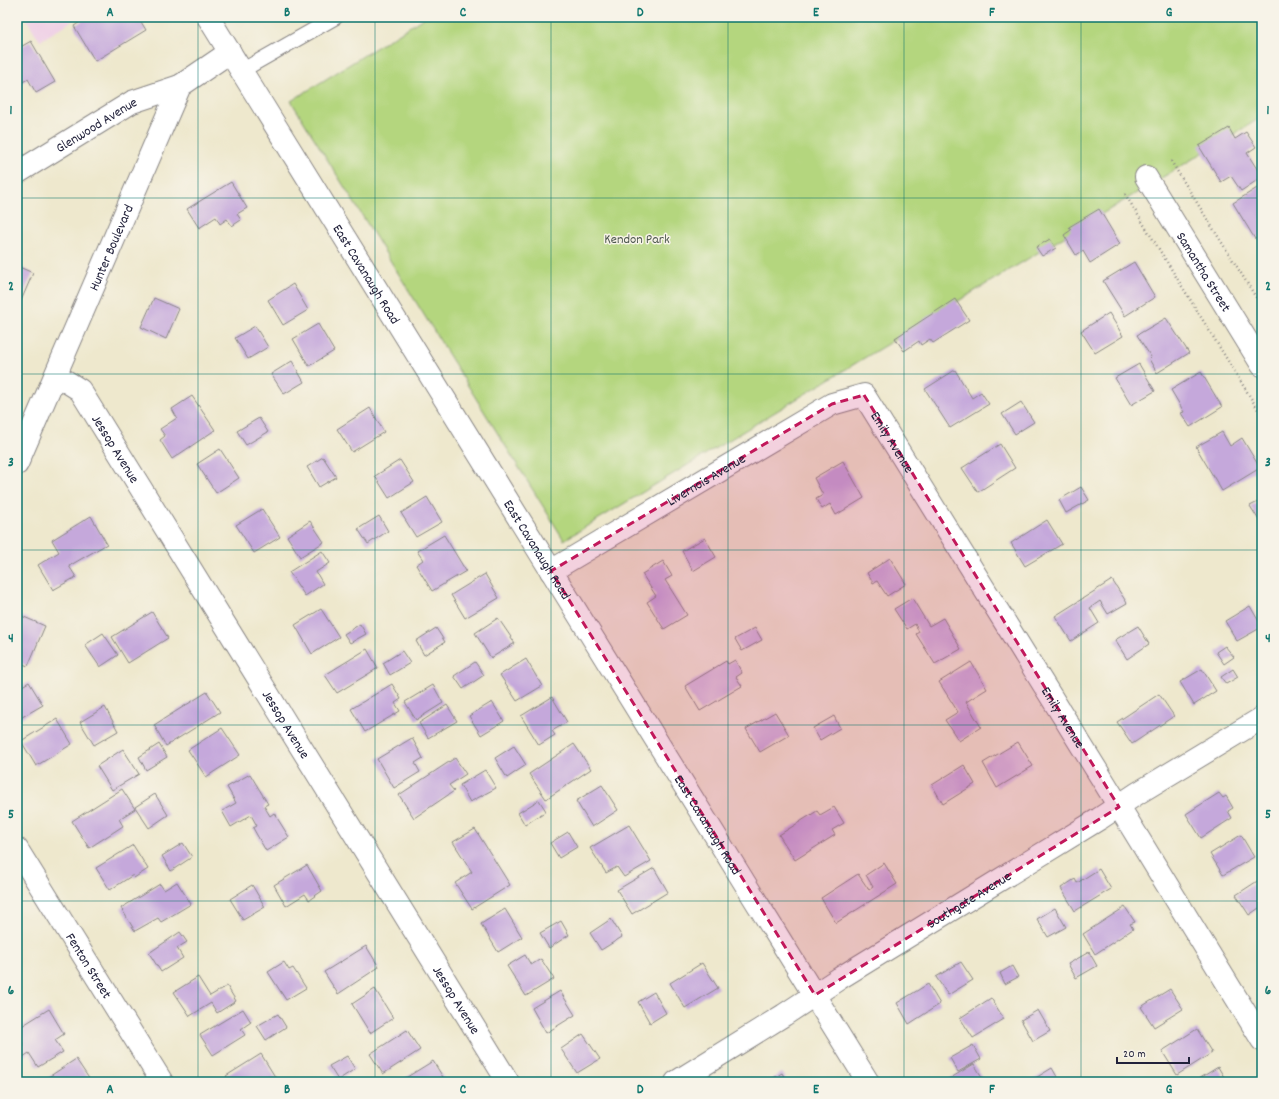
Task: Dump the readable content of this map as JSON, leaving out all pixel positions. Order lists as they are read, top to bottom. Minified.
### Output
{"streets":{"street":["Glenwood Avenue","Hunter Boulevard","Samantha Street","East Cavanaugh Road","Emily Avenue","Jessop Avenue","Livernois Avenue","Southgate Avenue","Fenton Street"]},"crossings":[["Glenwood Avenue","Hunter Boulevard"],["Hunter Boulevard","Jessop Avenue"],["East Cavanaugh Road","Livernois Avenue"],["East Cavanaugh Road","Southgate Avenue"],["Emily Avenue","Livernois Avenue"],["Emily Avenue","Southgate Avenue"]],"parks":["Kendon Park"],"scale_bar":"20 m","grid":{"columns":["A","B","C","D","E","F","G"],"rows":["1","2","3","4","5","6"]}}
